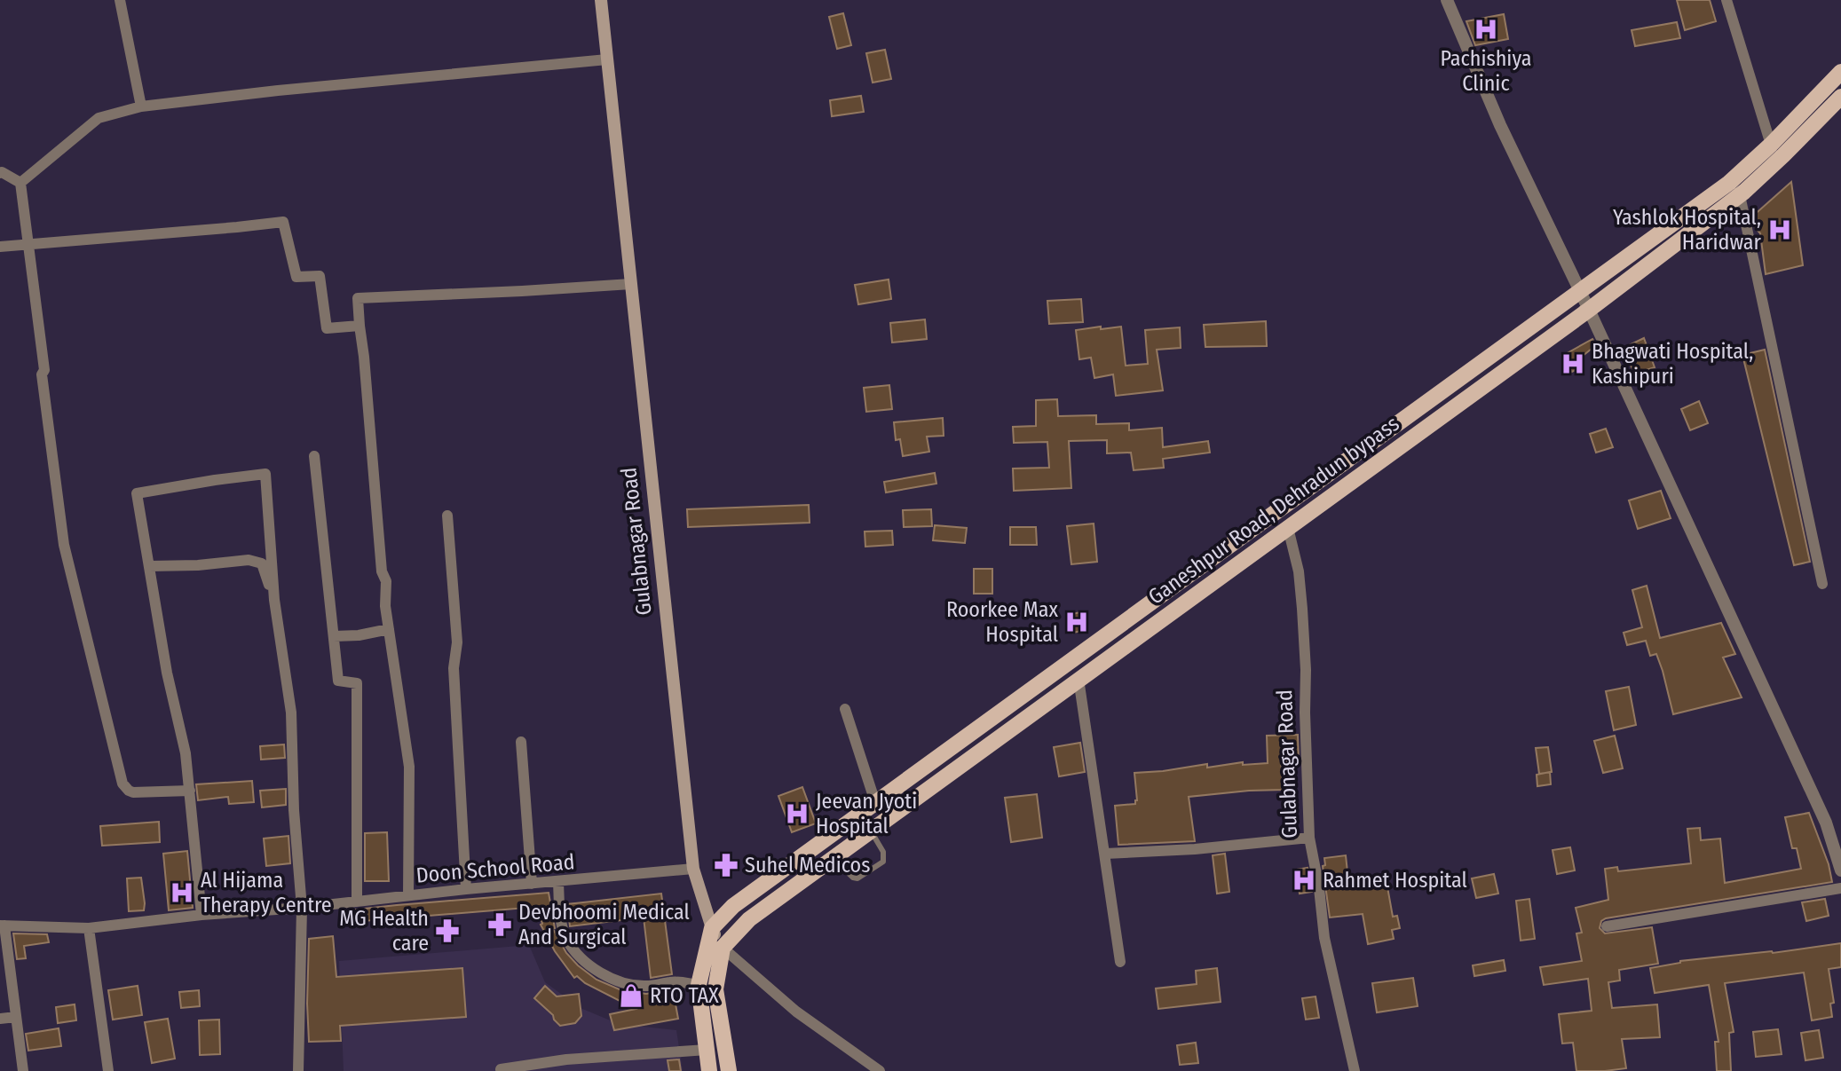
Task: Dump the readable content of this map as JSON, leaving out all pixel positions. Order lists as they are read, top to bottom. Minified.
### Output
{"streets":{"main road":["Ganeshpur Road, Dehradun bypass","Gulabnagar Road"],"street":["Doon School Road"]},"crossings":[["Ganeshpur Road, Dehradun bypass","Gulabnagar Road"],["Gulabnagar Road","Doon School Road"]],"places":{"hospital":["Pachishiya Clinic","Yashlok Hospital, Haridwar","Bhagwati Hospital, Kashipuri","Roorkee Max Hospital","Jeevan Jyoti Hospital","Rahmet Hospital","Al Hijama Therapy Centre"],"pharmacy":["Suhel Medicos","Devbhoomi Medical And Surgical","MG Health care"],"shop":["RTO TAX"]}}
